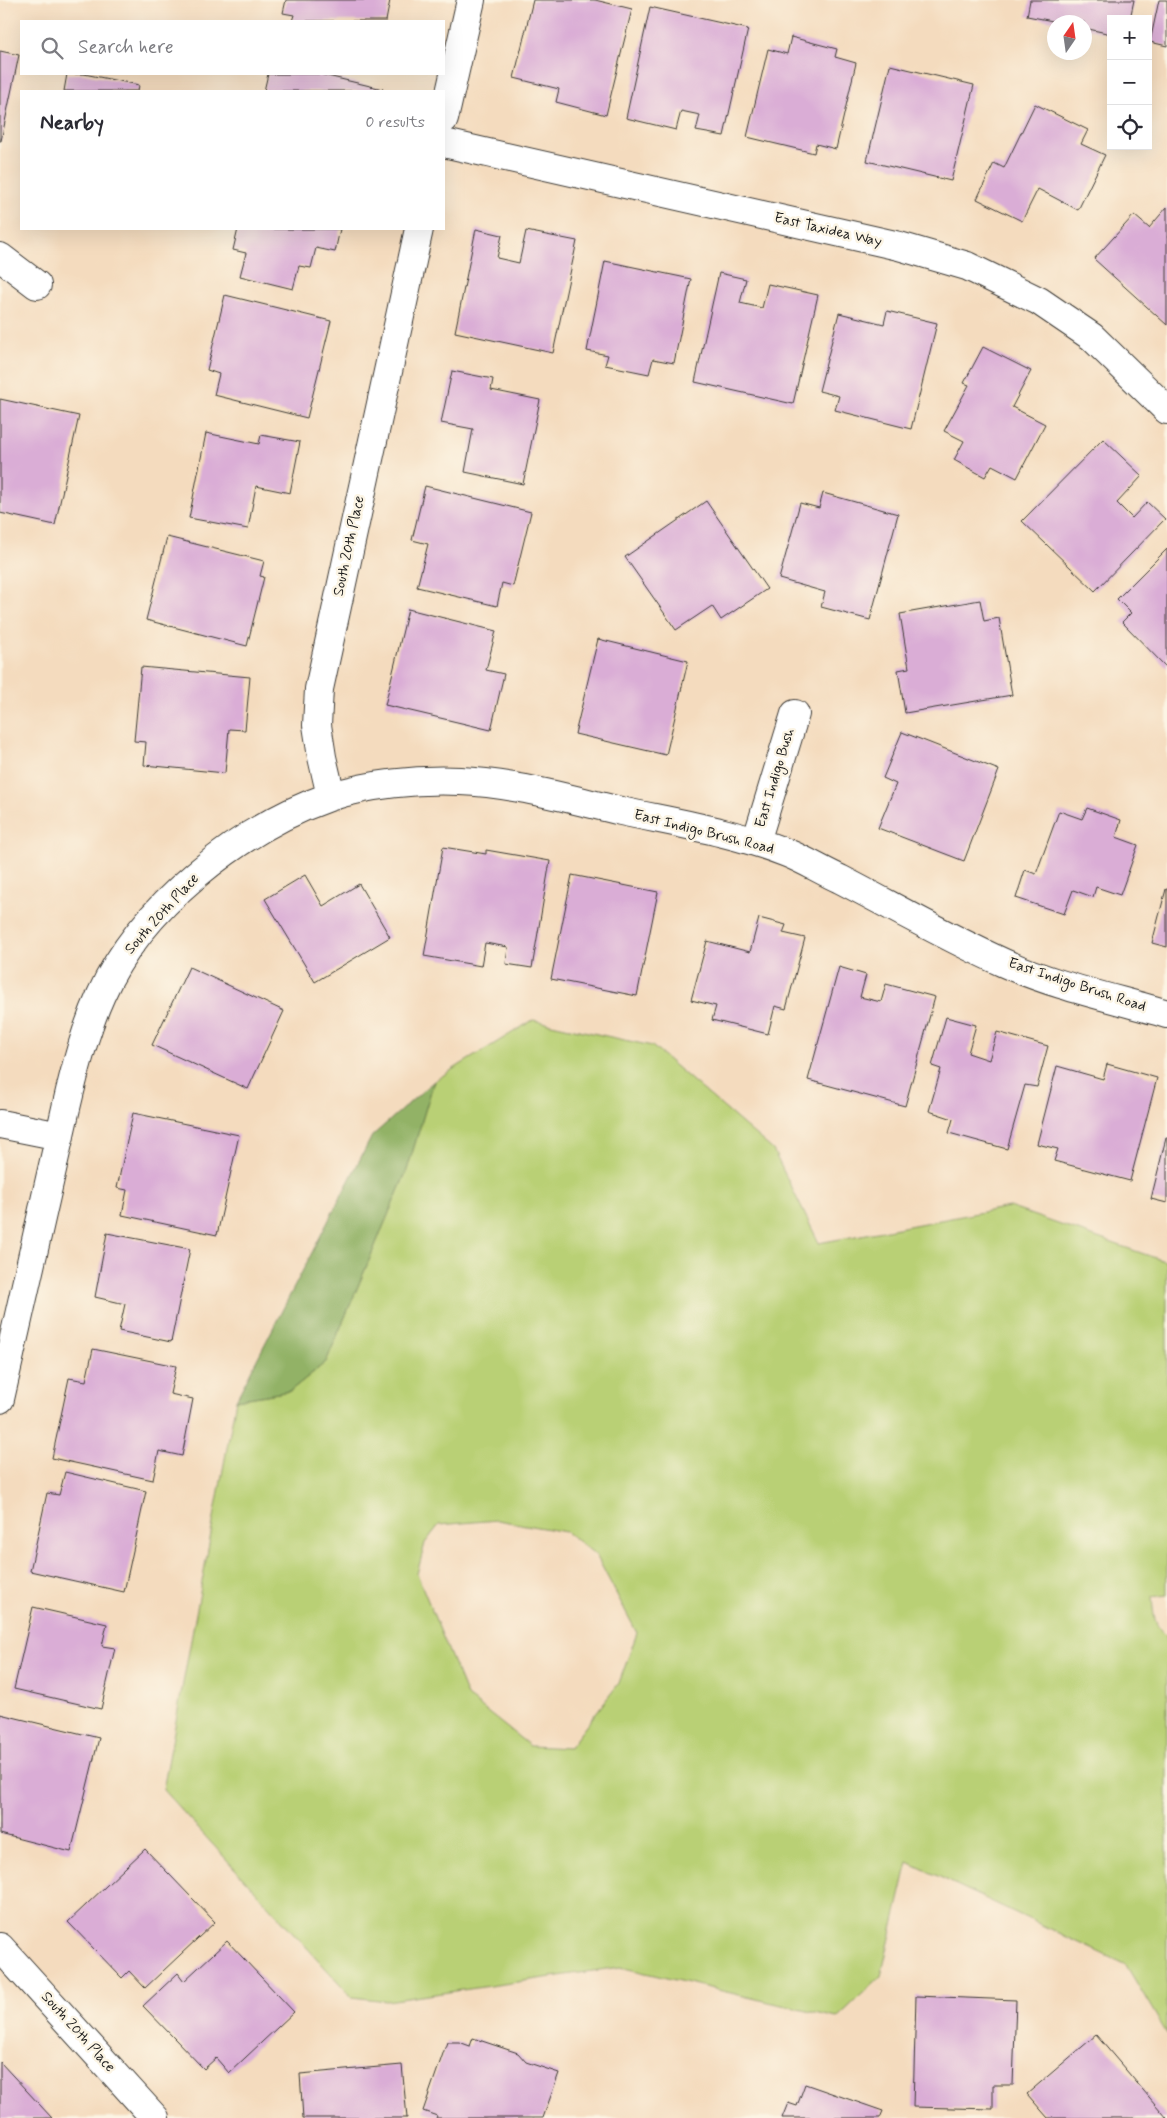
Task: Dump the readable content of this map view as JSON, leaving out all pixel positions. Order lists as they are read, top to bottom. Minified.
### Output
{"streets":{"street":["East Taxidea Way","South 20th Place","East Indigo Bush","East Indigo Brush Road"]},"crossings":[["South 20th Place","East Indigo Brush Road"],["East Indigo Bush","East Indigo Brush Road"]],"north":"top","page":{"map_buttons":["+","−"],"search":"Search here","heading":["Nearby","0 results"]}}
